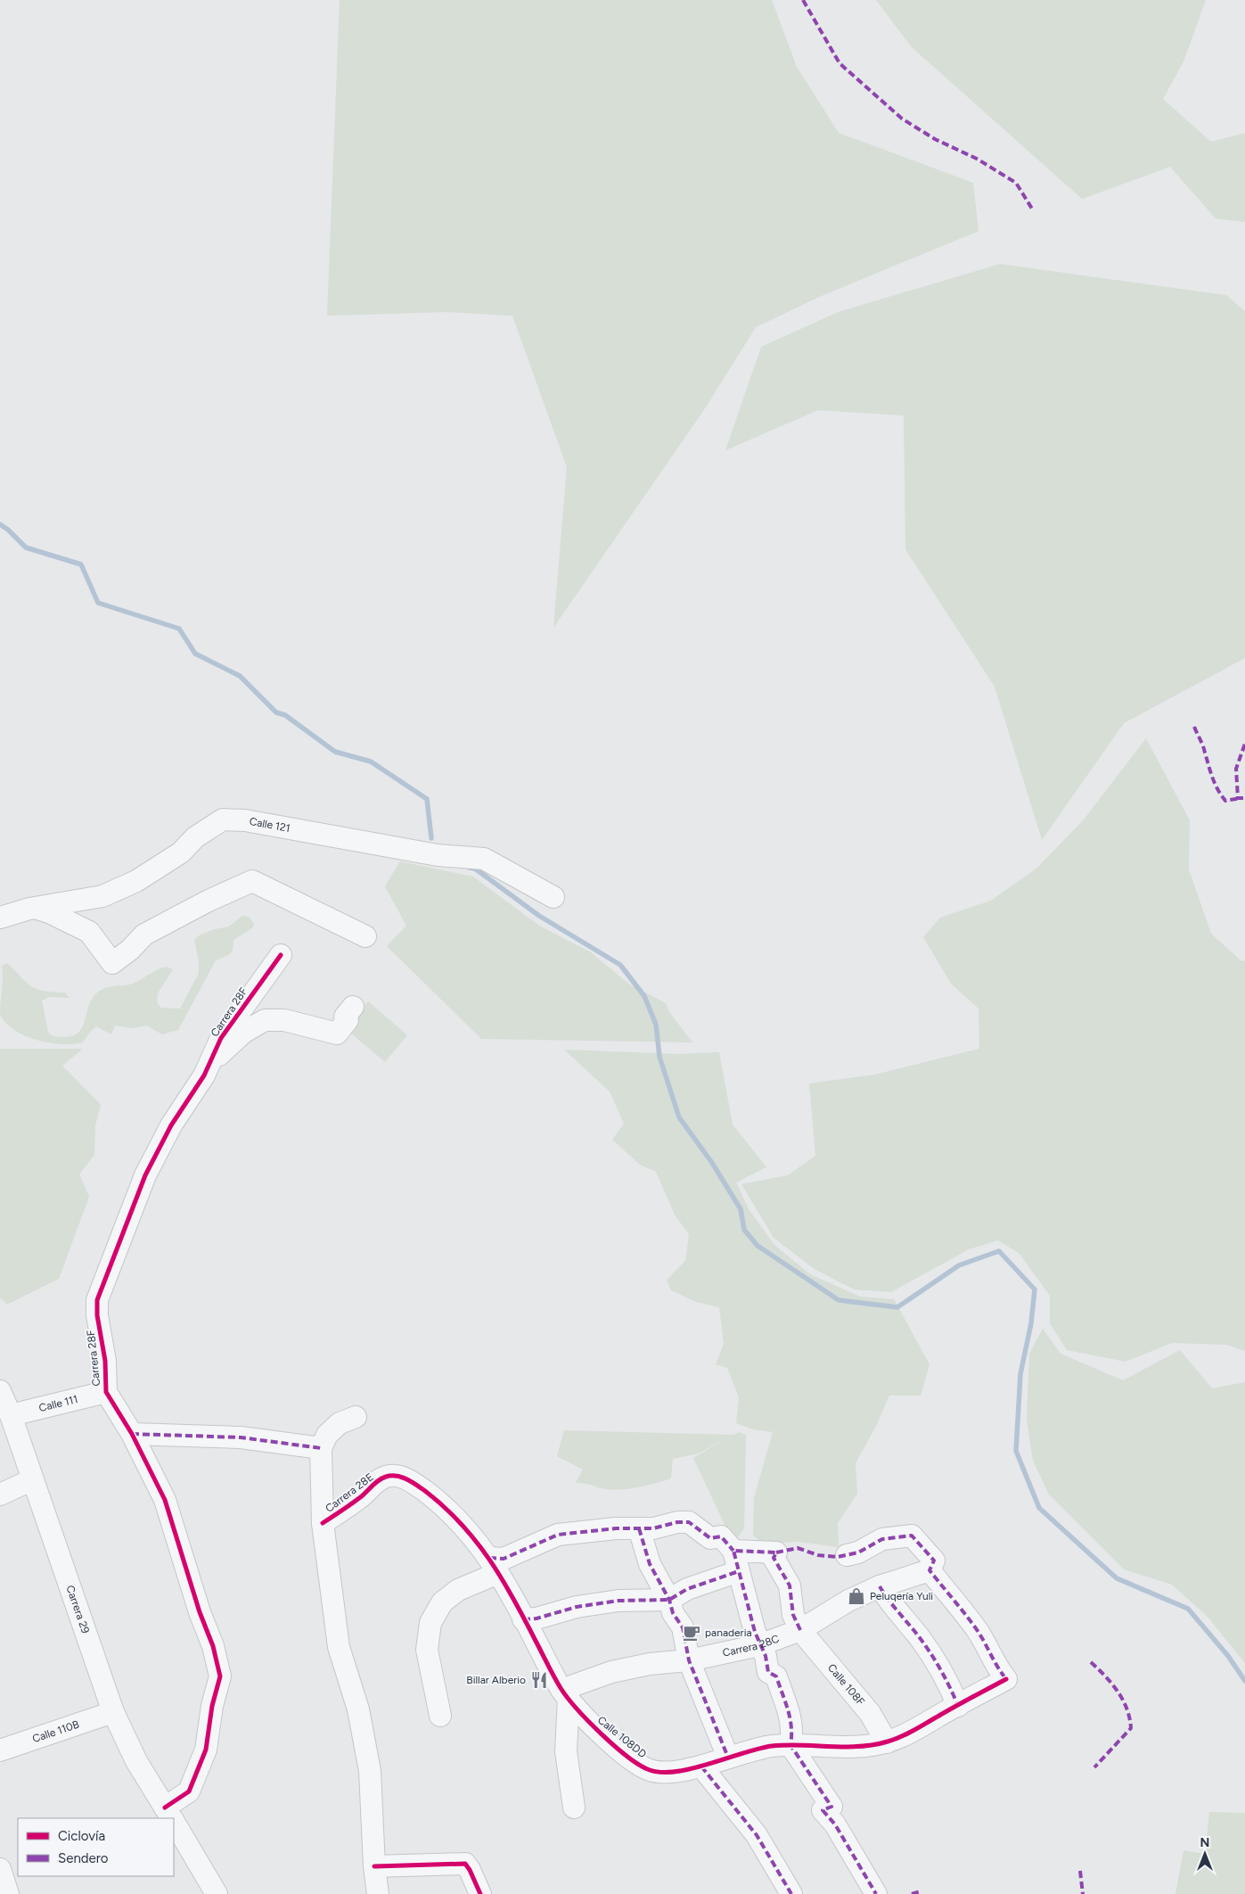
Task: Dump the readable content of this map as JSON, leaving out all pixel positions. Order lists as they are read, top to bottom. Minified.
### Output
{"streets":{"street":["Calle 121","Carrera 28F","Calle 111","Carrera 28E","Carrera 29","Carrera 28C","Calle 108F","Calle 110B","Calle 108DD"]},"crossings":[["Carrera 28F","Calle 111"],["Carrera 28F","Carrera 29"],["Calle 111","Carrera 29"],["Carrera 28E","Calle 108DD"],["Carrera 29","Calle 110B"],["Carrera 28C","Calle 108F"],["Carrera 28C","Calle 108DD"],["Calle 108F","Calle 108DD"]],"places":{"shop":["Peluqería Yuli"],"cafe":["panaderia"],"restaurant":["Billar Alberio"]},"legend":["Ciclovía","Sendero"],"north":"top"}
